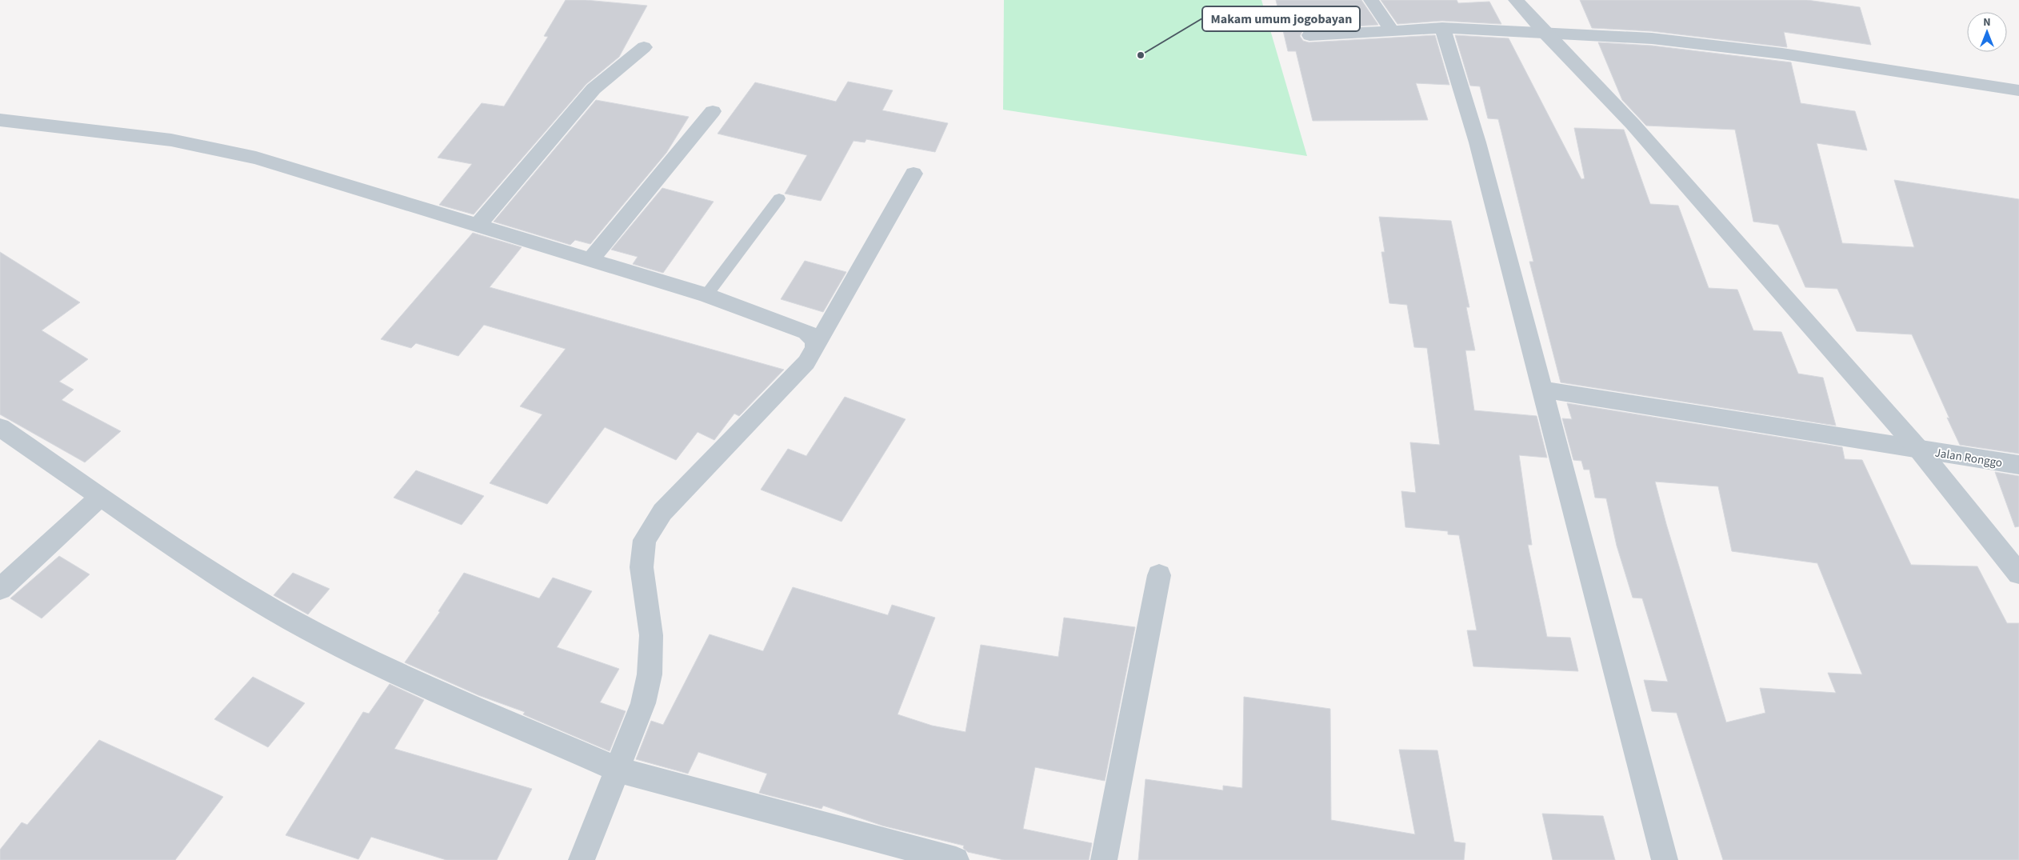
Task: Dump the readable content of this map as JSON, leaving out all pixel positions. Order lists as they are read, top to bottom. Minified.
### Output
{"streets":{"street":["Jalan Ronggo"]},"places":["Makam umum jogobayan"],"north":"top"}
